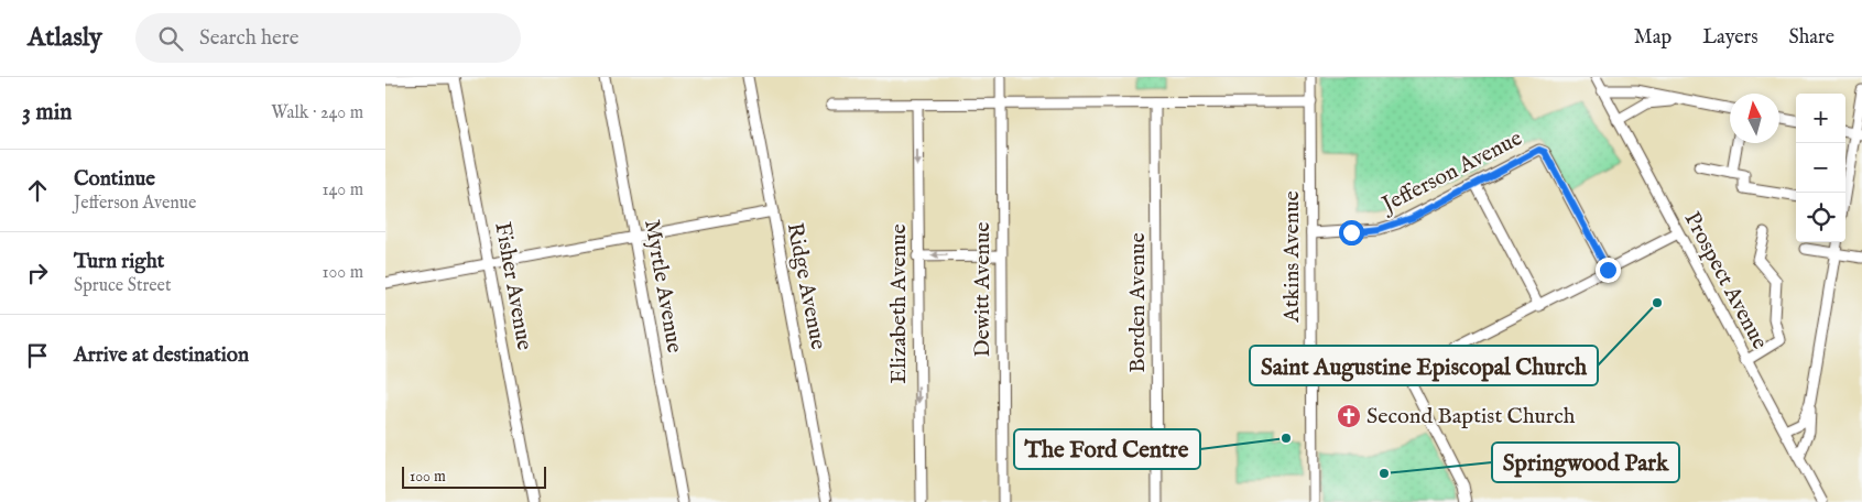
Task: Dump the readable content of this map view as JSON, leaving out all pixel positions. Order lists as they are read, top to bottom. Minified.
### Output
{"streets":{"street":["Jefferson Avenue","Atkins Avenue","Prospect Avenue","Fisher Avenue","Myrtle Avenue","Ridge Avenue","Dewitt Avenue","Borden Avenue","Elizabeth Avenue"]},"crossings":[["Jefferson Avenue","Atkins Avenue"]],"one_way":["Elizabeth Avenue"],"places":{"other":["Saint Augustine Episcopal Church","The Ford Centre","Springwood Park"],"church":["Second Baptist Church"]},"scale_bar":"100 m","north":"top","page":{"header":"Atlasly","search":"Search here","nav":["Map","Layers","Share"],"heading":["3 min","Walk · 240 m"],"map_buttons":["+","−"],"list":[["Continue","Jefferson Avenue","140 m"],["Turn right","Spruce Street","100 m"],"Arrive at destination"],"scale":"100 m"}}
